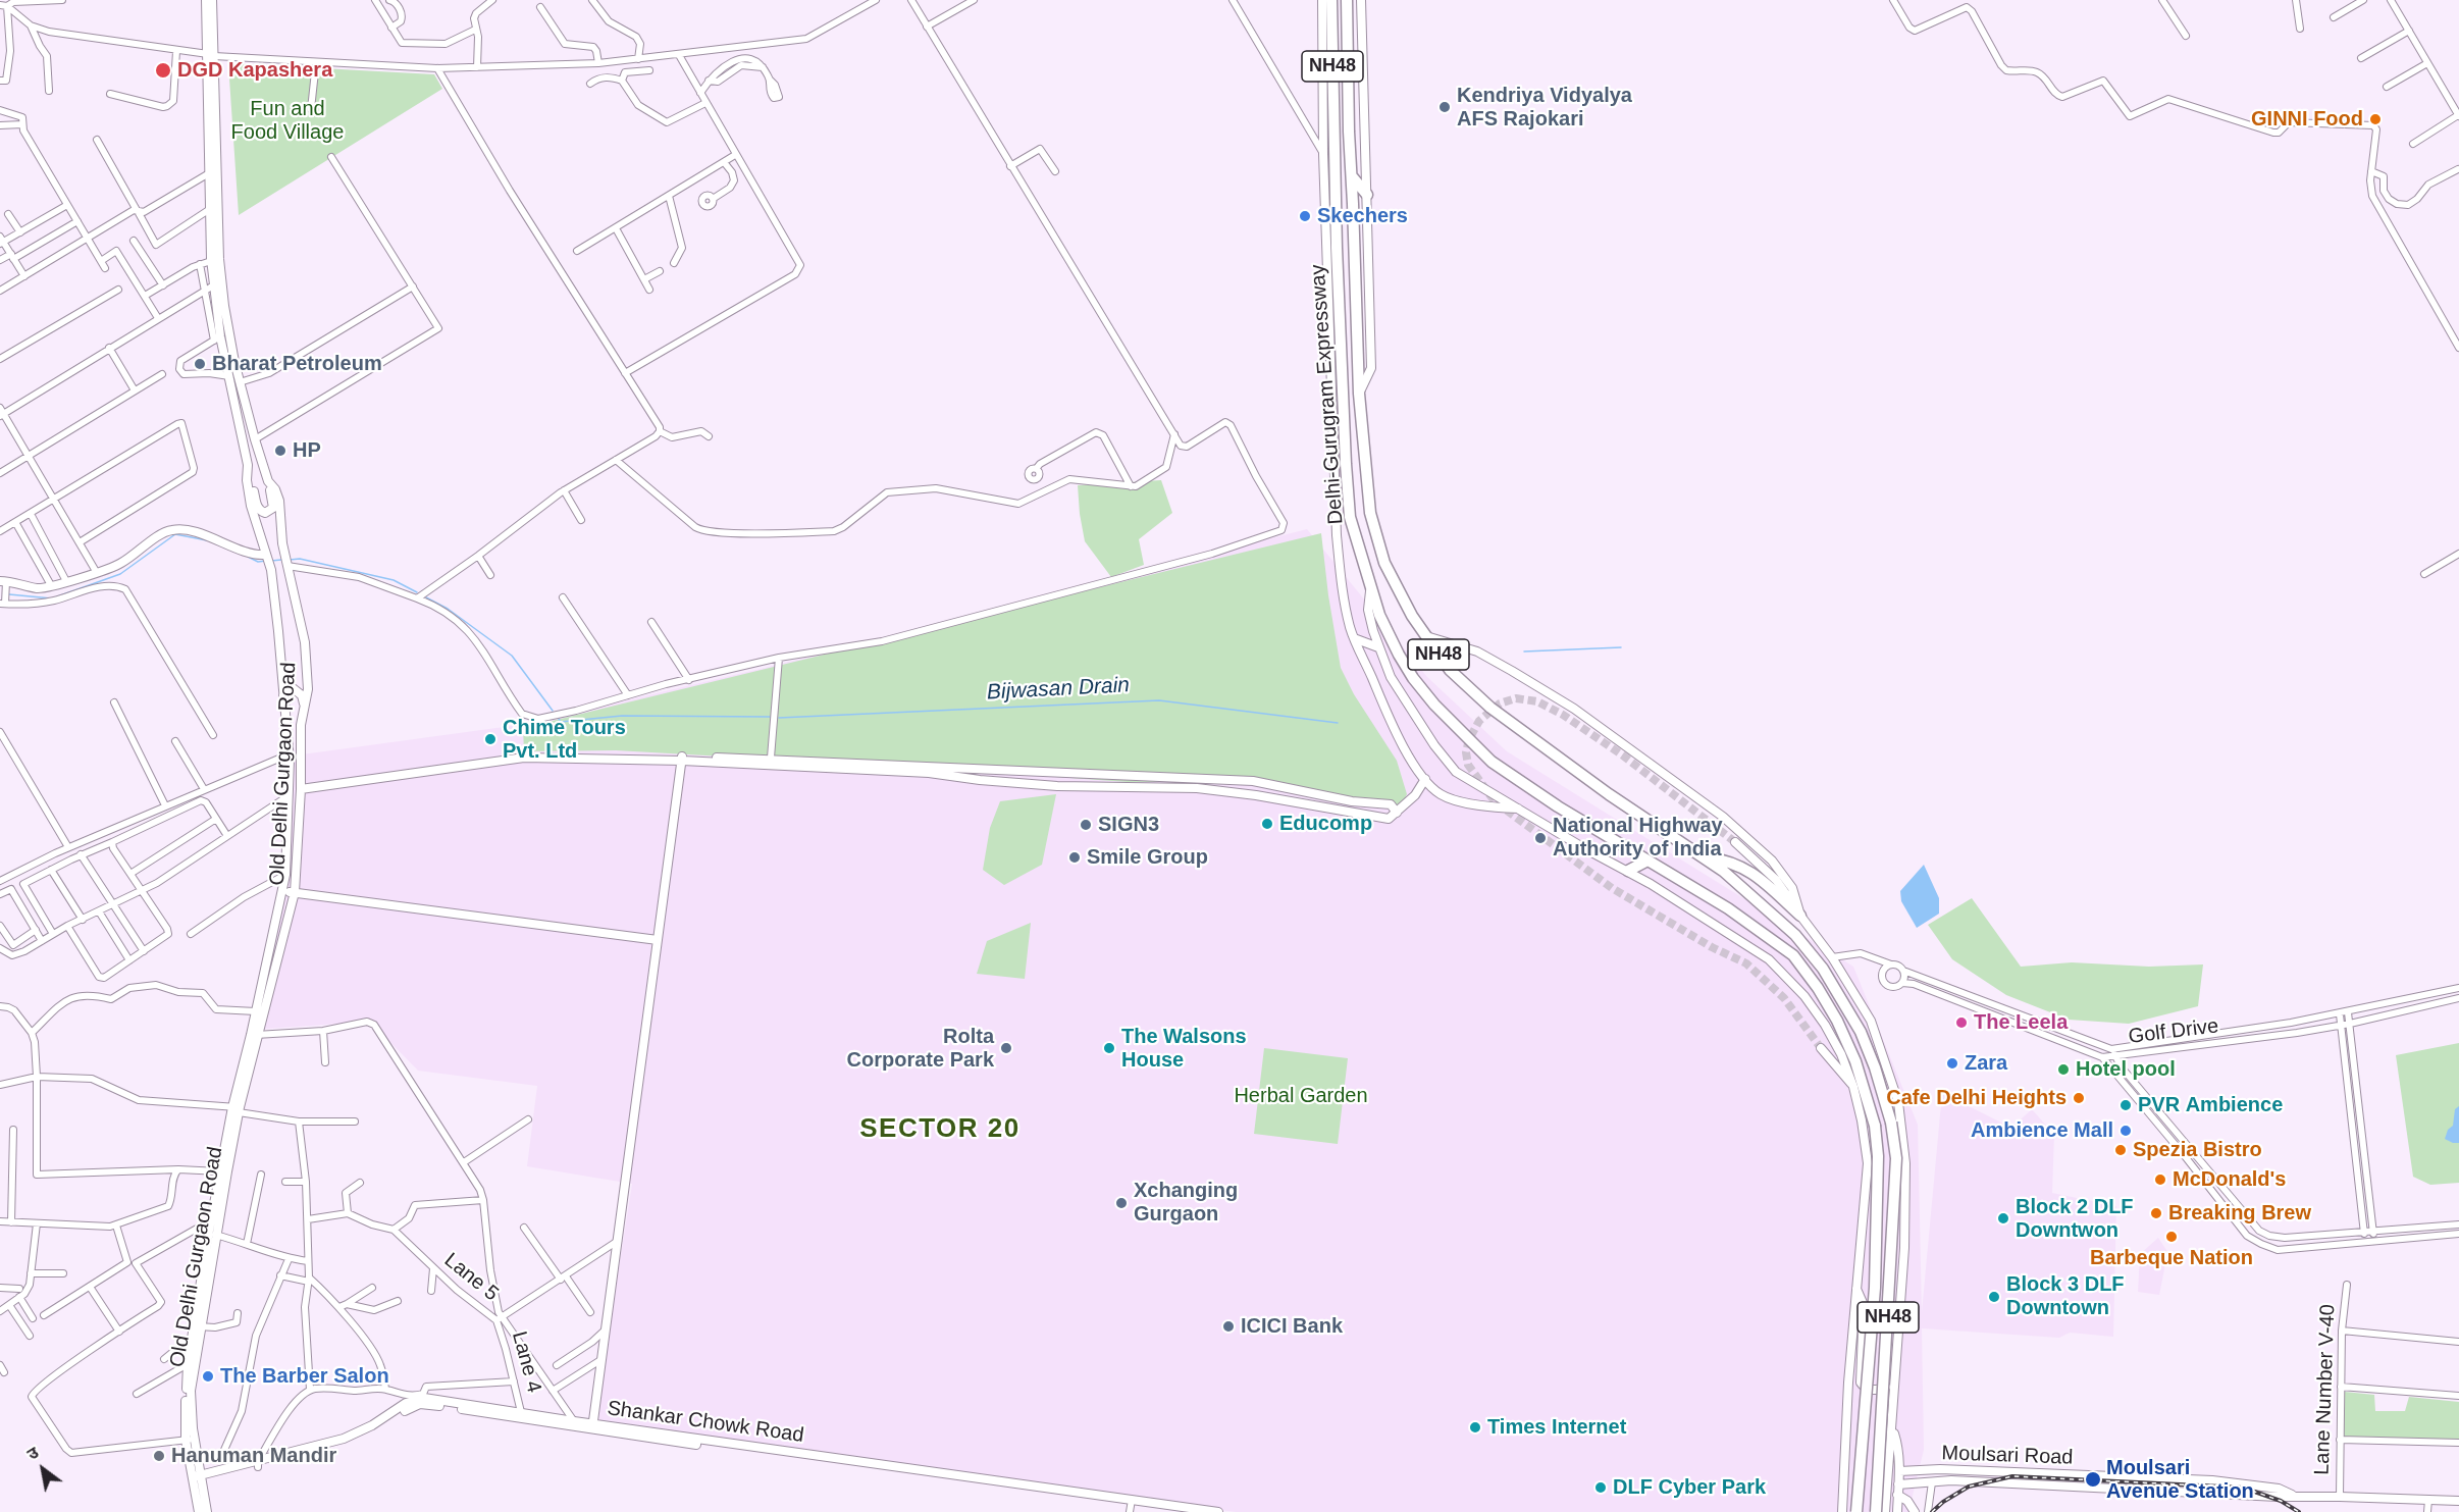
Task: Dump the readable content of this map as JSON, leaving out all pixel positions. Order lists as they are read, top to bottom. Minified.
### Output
{"streets":{"highway":["NH48","Delhi-Gurugram Expressway"],"main road":["Old Delhi Gurgaon Road","Shankar Chowk Road","Moulsari Road"],"street":["Golf Drive","Lane 5","Lane 4","Lane Number V-40"]},"crossings":[["Old Delhi Gurgaon Road","Shankar Chowk Road"],["Lane 5","Lane 4"],["Lane 5","Shankar Chowk Road"],["Lane 4","Shankar Chowk Road"],["Lane Number V-40","Moulsari Road"]],"districts":["SECTOR 20"],"water":["Bijwasan Drain"],"parks":["Fun and Food Village","Herbal Garden"],"places":["DGD Kapashera","Kendriya Vidyalya AFS Rajokari","GINNI Food","Skechers","Bharat Petroleum","HP","Chime Tours Pvt. Ltd","Educomp","SIGN3","National Highway Authority of India","Smile Group","The Leela","Rolta Corporate Park","The Walsons House","Zara","Hotel pool","Cafe Delhi Heights","PVR Ambience","Ambience Mall","Spezia Bistro","McDonald's","Xchanging Gurgaon","Breaking Brew","Block 2 DLF Downtwon","Barbeque Nation","Block 3 DLF Downtown","ICICI Bank","The Barber Salon","Times Internet","Hanuman Mandir","Moulsari Avenue Station","DLF Cyber Park"],"north":"top left"}
